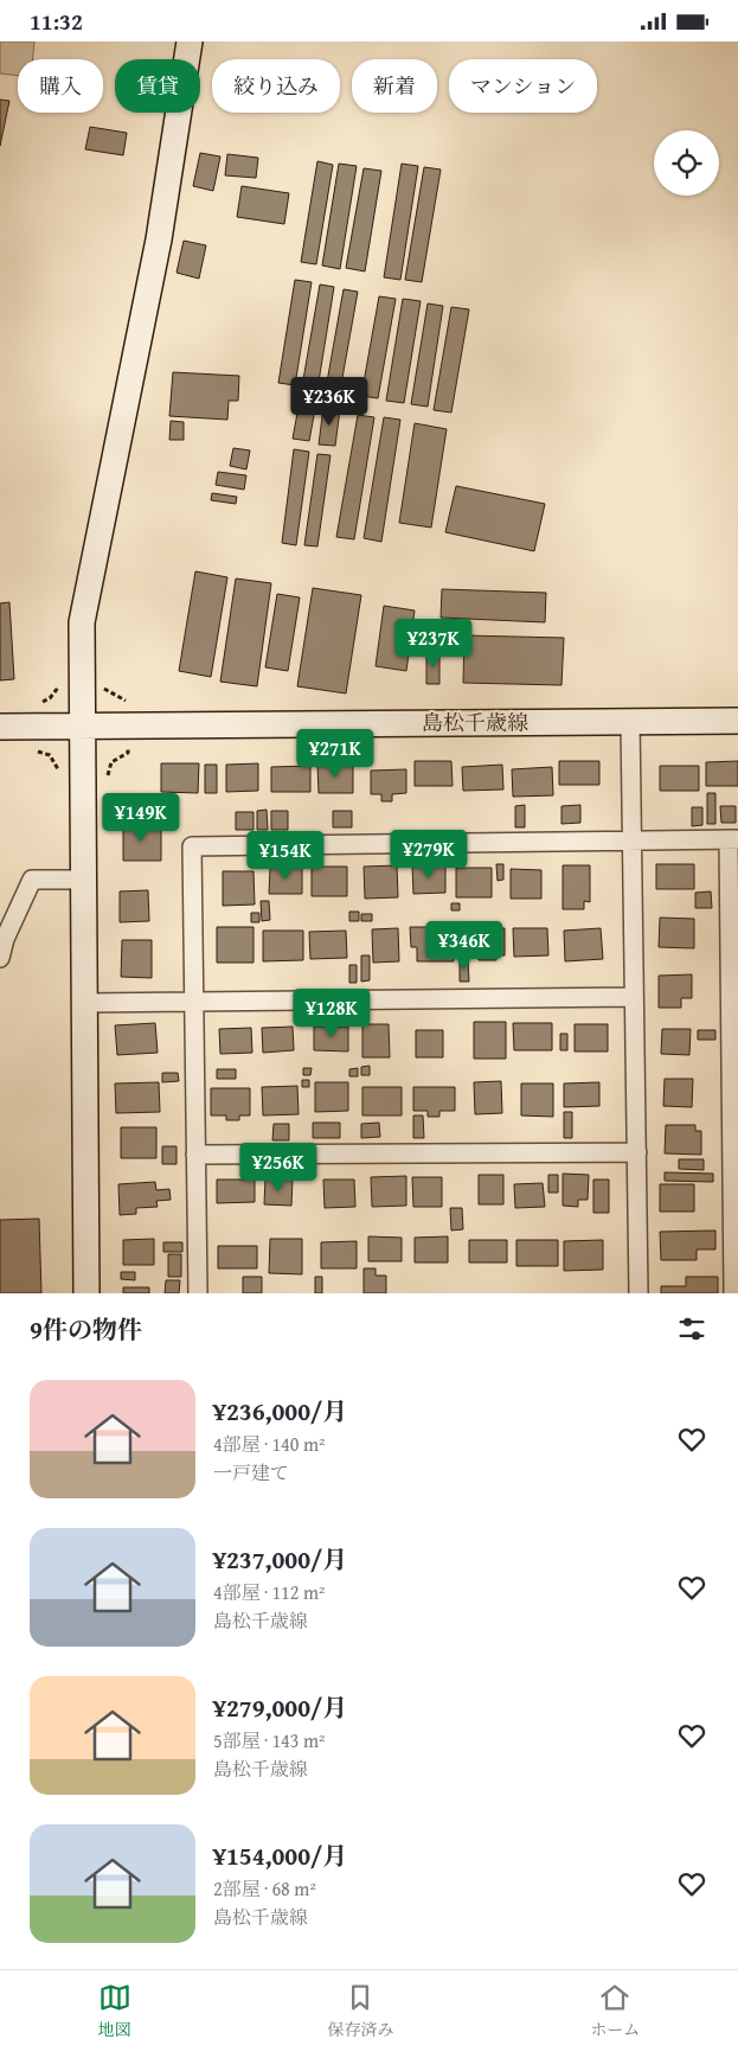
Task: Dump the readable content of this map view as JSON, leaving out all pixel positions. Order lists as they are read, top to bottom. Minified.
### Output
{"streets":{"street":["島松千歳線"]},"page":{"status":"11:32","chip":["購入","賃貸","絞り込み","新着","マンション"],"price":["¥236K","¥237K","¥271K","¥149K","¥279K","¥154K","¥346K","¥128K","¥256K"],"heading":"9件の物件","list":[{"name":"¥236,000/月","note":"4部屋 · 140 m² · 一戸建て"},{"name":"¥237,000/月","note":"4部屋 · 112 m² · 島松千歳線"},{"name":"¥279,000/月","note":"5部屋 · 143 m² · 島松千歳線"},{"name":"¥154,000/月","note":"2部屋 · 68 m² · 島松千歳線"}],"tabs":["地図","保存済み","ホーム"]}}
